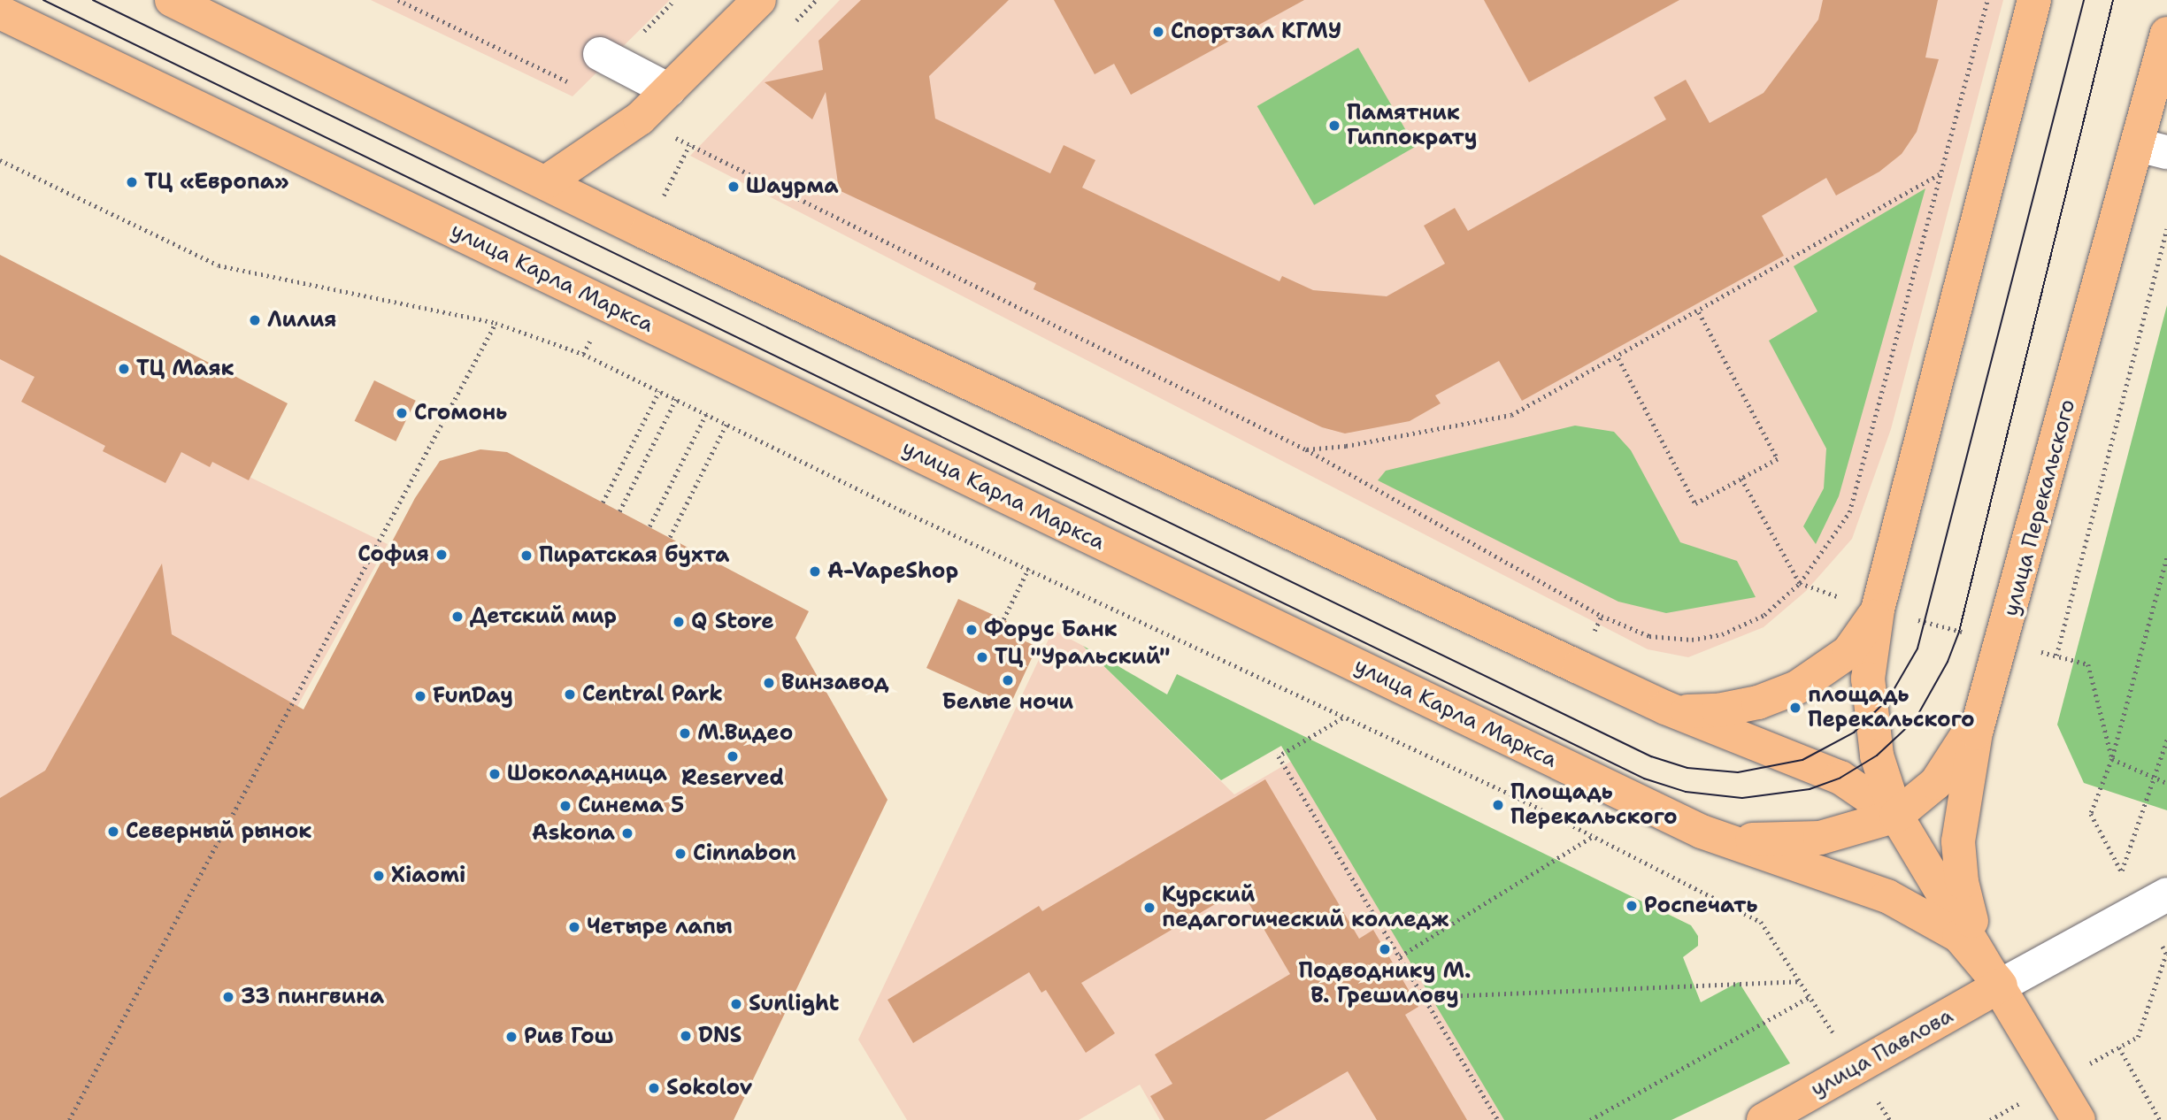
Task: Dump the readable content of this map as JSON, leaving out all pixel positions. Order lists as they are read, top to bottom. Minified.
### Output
{"streets":{"main road":["улица Карла Маркса","улица Перекальского","улица Павлова"]},"crossings":[["улица Карла Маркса","улица Перекальского"],["улица Карла Маркса","улица Павлова"],["улица Перекальского","улица Павлова"]],"places":["Спортзал КГМУ","Памятник Гиппократу","ТЦ «Европа»","Шаурма","Лилия","ТЦ Маяк","Сгомонь","София","Пиратская бухта","A-VapeShop","Детский мир","Q Store","Форус Банк","ТЦ \"Уральский\"","Белые ночи","Винзавод","Central Park","FunDay","площадь Перекальского","М.Видео","Reserved","Шоколадница","Площадь Перекальского","Синема 5","Северный рынок","Askona","Cinnabon","Xiaomi","Роспечать","Курский педагогический колледж","Четыре лапы","Подводнику М. В. Грешилову","33 пингвина","Sunlight","DNS","Рив Гош","Sokolov"]}
